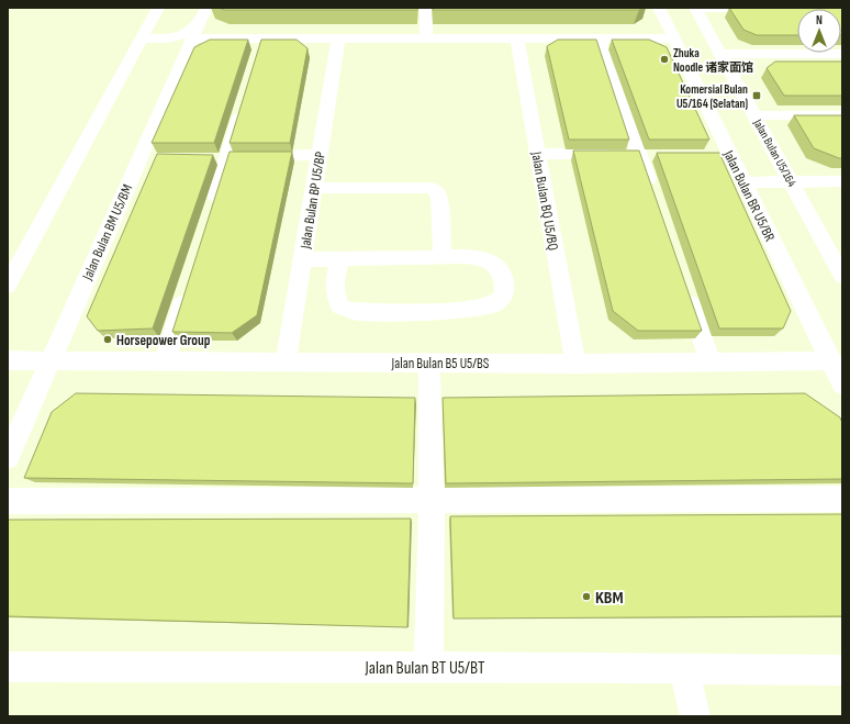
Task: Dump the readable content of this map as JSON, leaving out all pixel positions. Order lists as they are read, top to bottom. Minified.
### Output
{"streets":{"street":["Jalan Bulan U5/164","Jalan Bulan BR U5/BR","Jalan Bulan BP U5/BP","Jalan Bulan BQ U5/BQ","Jalan Bulan BM U5/BM","Jalan Bulan B5 U5/BS","Jalan Bulan BT U5/BT"]},"crossings":[["Jalan Bulan BR U5/BR","Jalan Bulan B5 U5/BS"],["Jalan Bulan BP U5/BP","Jalan Bulan B5 U5/BS"],["Jalan Bulan BQ U5/BQ","Jalan Bulan B5 U5/BS"],["Jalan Bulan BM U5/BM","Jalan Bulan B5 U5/BS"]],"places":{"other":["Zhuka Noodle 诸家面馆","Horsepower Group","KBM"],"transit":["Komersial Bulan U5/164 (Selatan)"]},"north":"top"}
